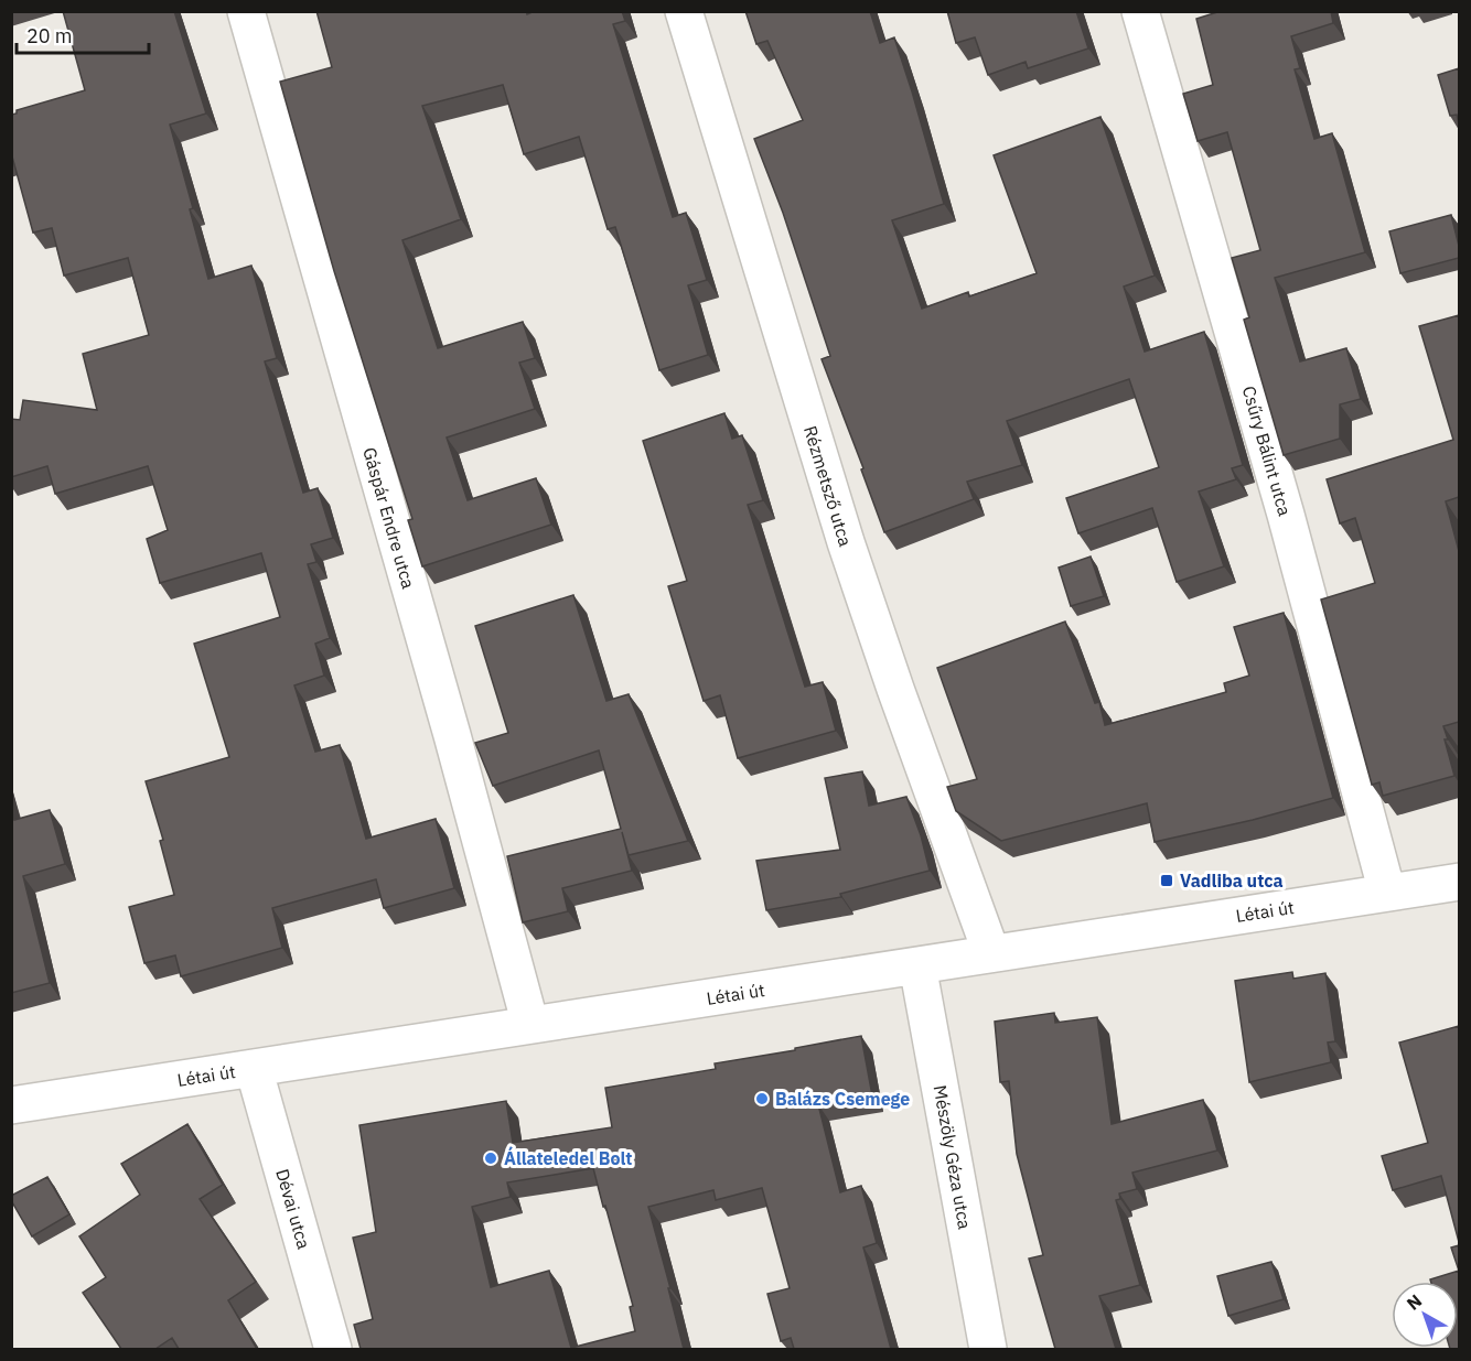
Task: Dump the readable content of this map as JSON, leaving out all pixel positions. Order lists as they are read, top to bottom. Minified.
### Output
{"streets":{"street":["Csűry Bálint utca","Rézmetsző utca","Gáspár Endre utca","Létai út","Mészöly Géza utca","Dévai utca"]},"crossings":[["Csűry Bálint utca","Létai út"],["Rézmetsző utca","Létai út"],["Gáspár Endre utca","Létai út"],["Létai út","Mészöly Géza utca"],["Létai út","Dévai utca"]],"places":{"transit":["Vadliba utca"],"other":["Balázs Csemege","Állateledel Bolt"]},"scale_bar":"20 m","north":"top left"}
